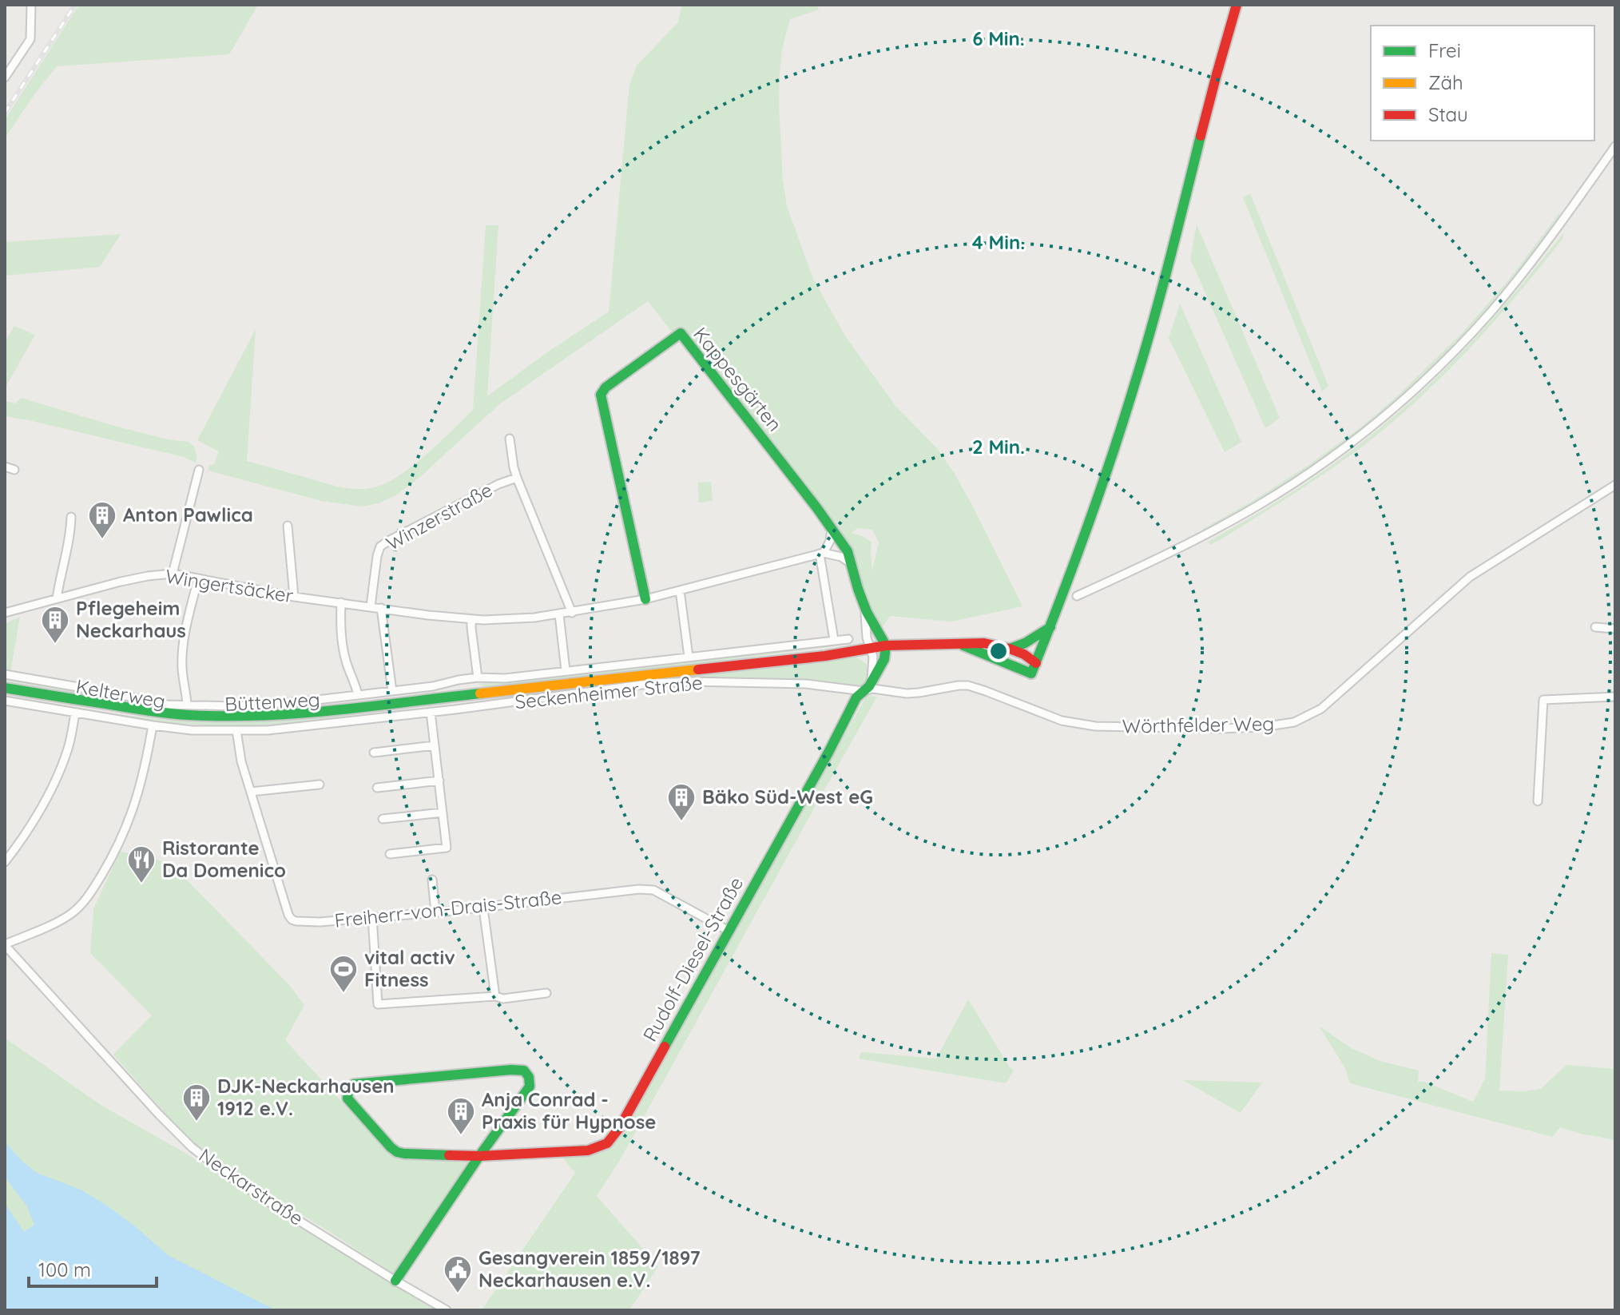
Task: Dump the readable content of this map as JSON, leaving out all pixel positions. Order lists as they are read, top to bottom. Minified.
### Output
{"streets":{"street":["Kappesgärten","Winzerstraße","Wingertsäcker","Seckenheimer Straße","Kelterweg","Büttenweg","Wörthfelder Weg","Freiherr-von-Drais-Straße","Rudolf-Diesel-Straße","Neckarstraße"]},"crossings":[["Kappesgärten","Wingertsäcker"],["Kappesgärten","Rudolf-Diesel-Straße"],["Winzerstraße","Wingertsäcker"],["Wingertsäcker","Kelterweg"],["Seckenheimer Straße","Wörthfelder Weg"],["Seckenheimer Straße","Freiherr-von-Drais-Straße"],["Seckenheimer Straße","Rudolf-Diesel-Straße"],["Kelterweg","Büttenweg"],["Wörthfelder Weg","Rudolf-Diesel-Straße"],["Freiherr-von-Drais-Straße","Rudolf-Diesel-Straße"]],"places":{"building":["Anton Pawlica","Pflegeheim Neckarhaus","Bäko Süd-West eG","DJK-Neckarhausen 1912 e.V.","Anja Conrad - Praxis für Hypnose"],"restaurant":["Ristorante Da Domenico"],"sports":["vital activ Fitness"],"public building":["Gesangverein 1859/1897 Neckarhausen e.V."]},"legend":["Frei","Zäh","Stau"],"scale_bar":"100 m","rings":["6 Min.","4 Min.","2 Min."]}
